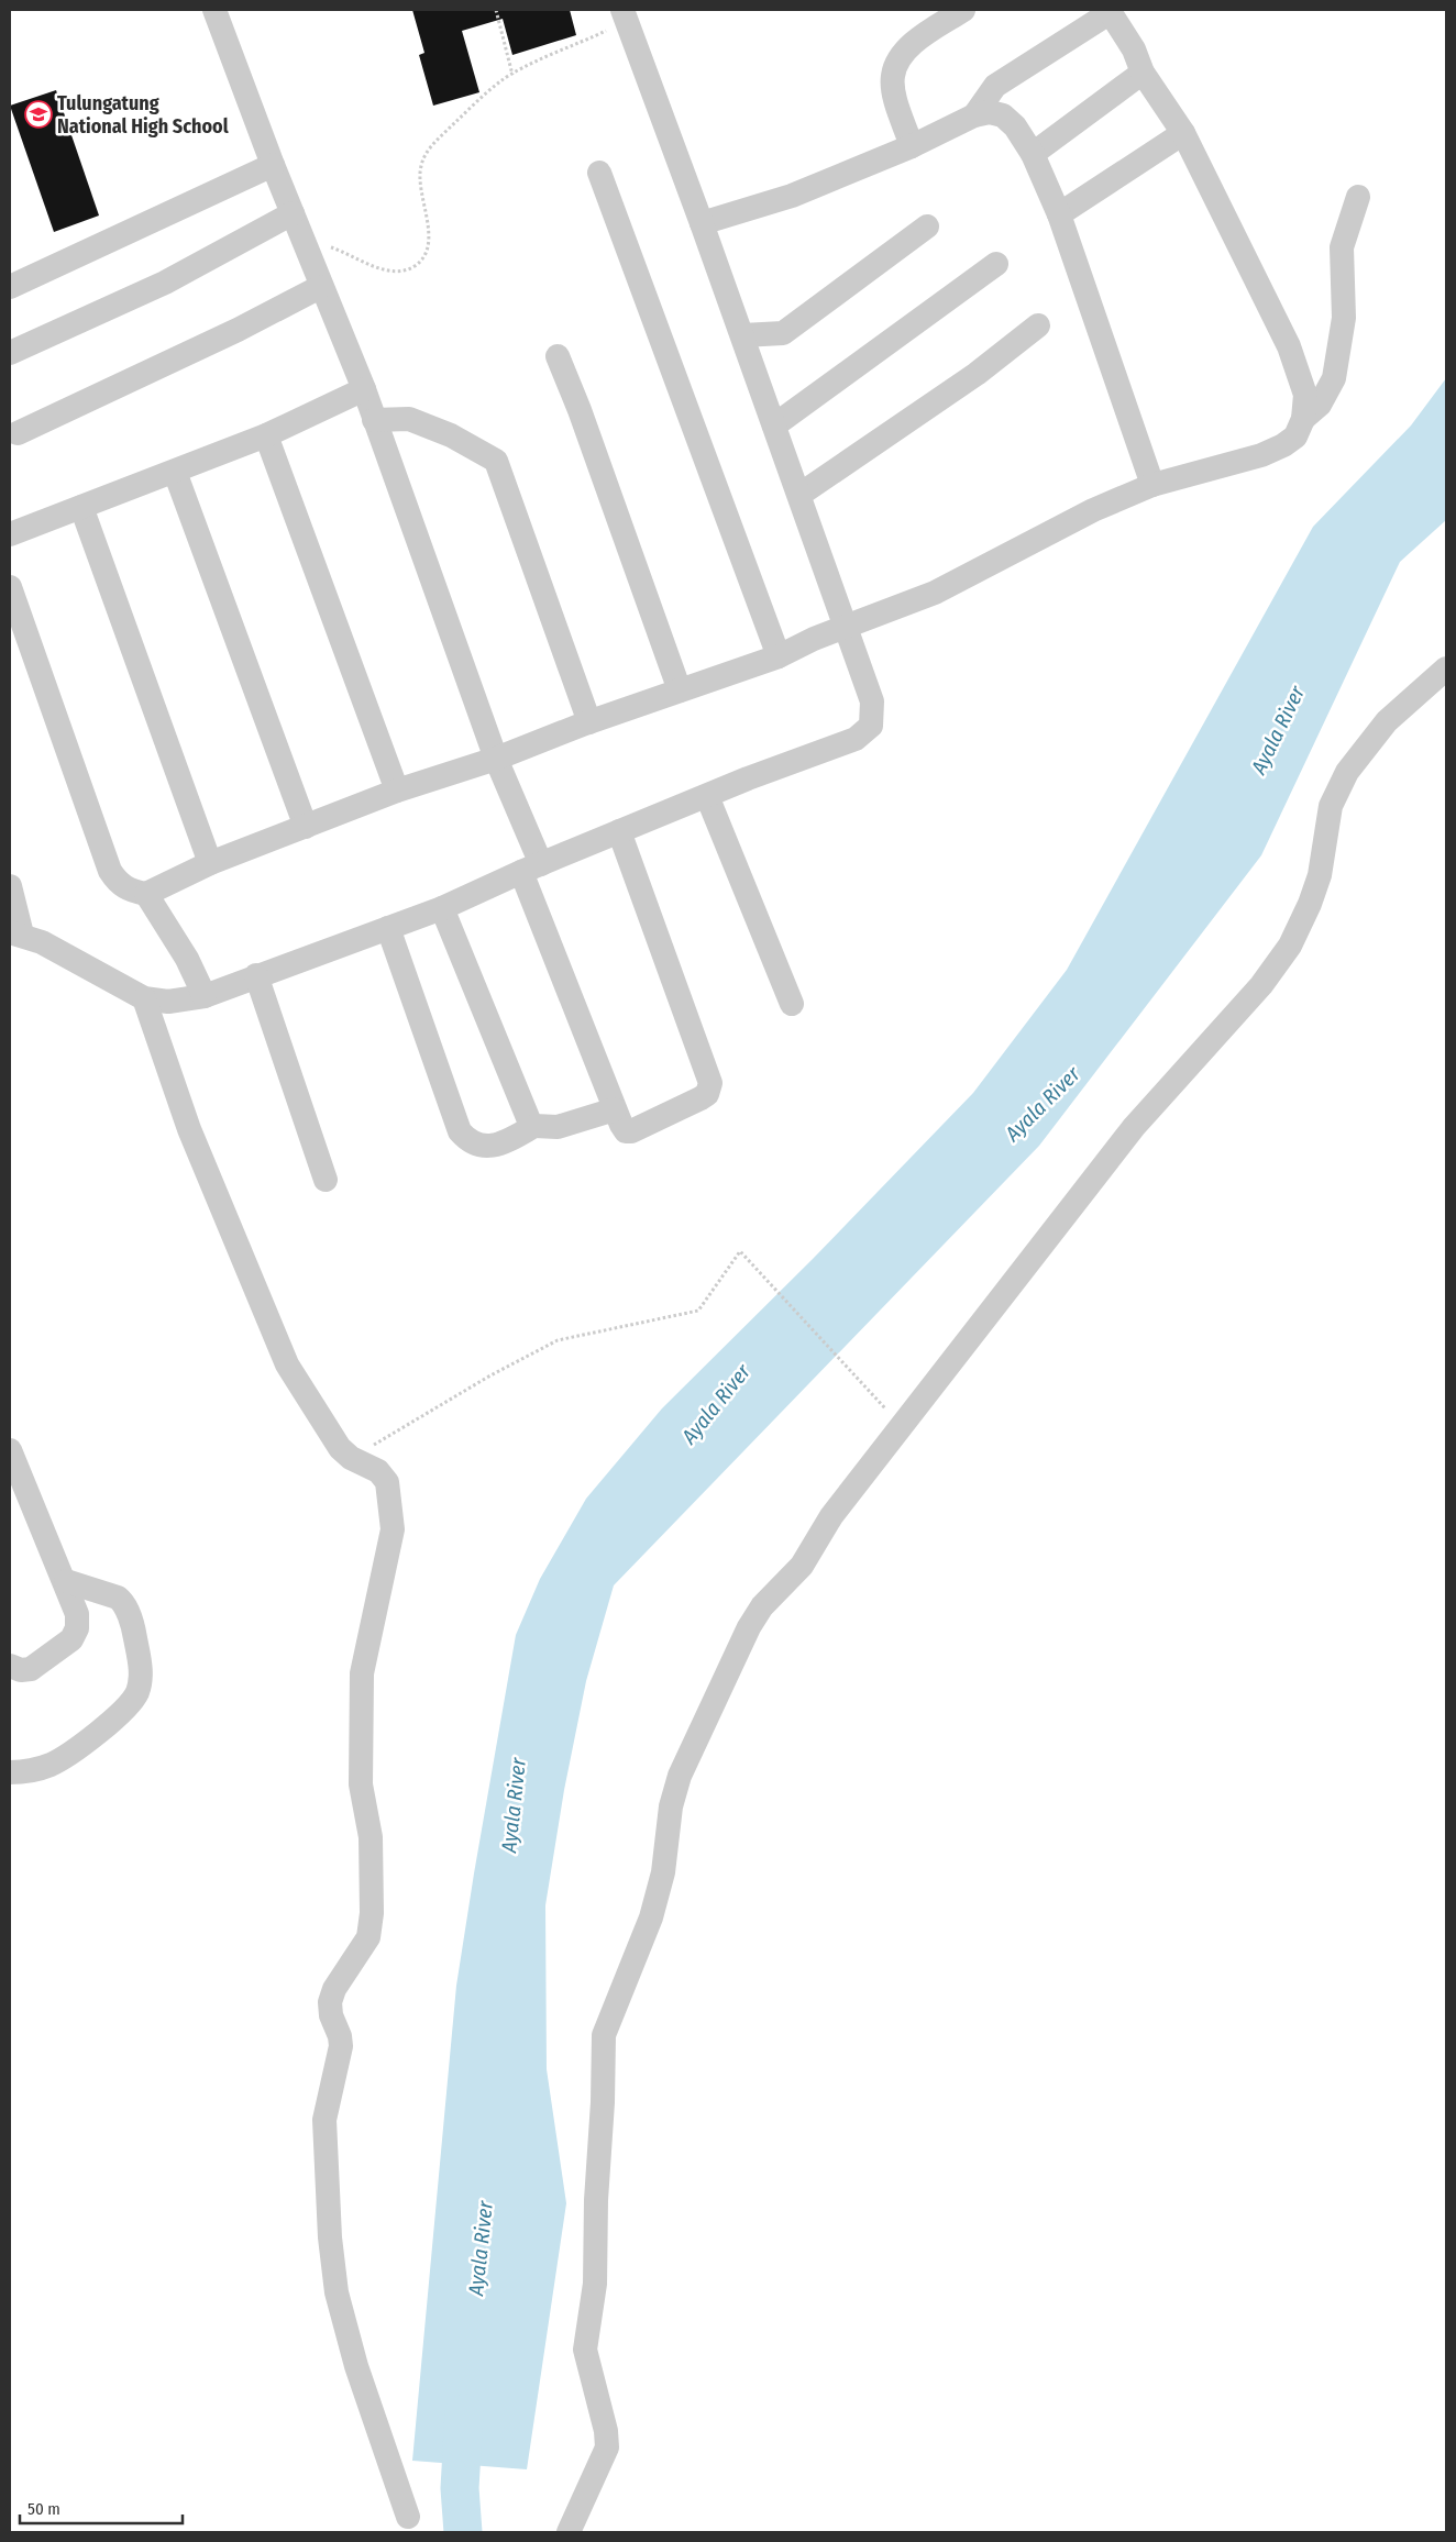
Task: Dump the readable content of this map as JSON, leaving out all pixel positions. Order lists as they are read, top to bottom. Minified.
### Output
{"water":["Ayala River"],"places":{"school or university":["Tulungatung National High School"]},"scale_bar":"50 m"}
